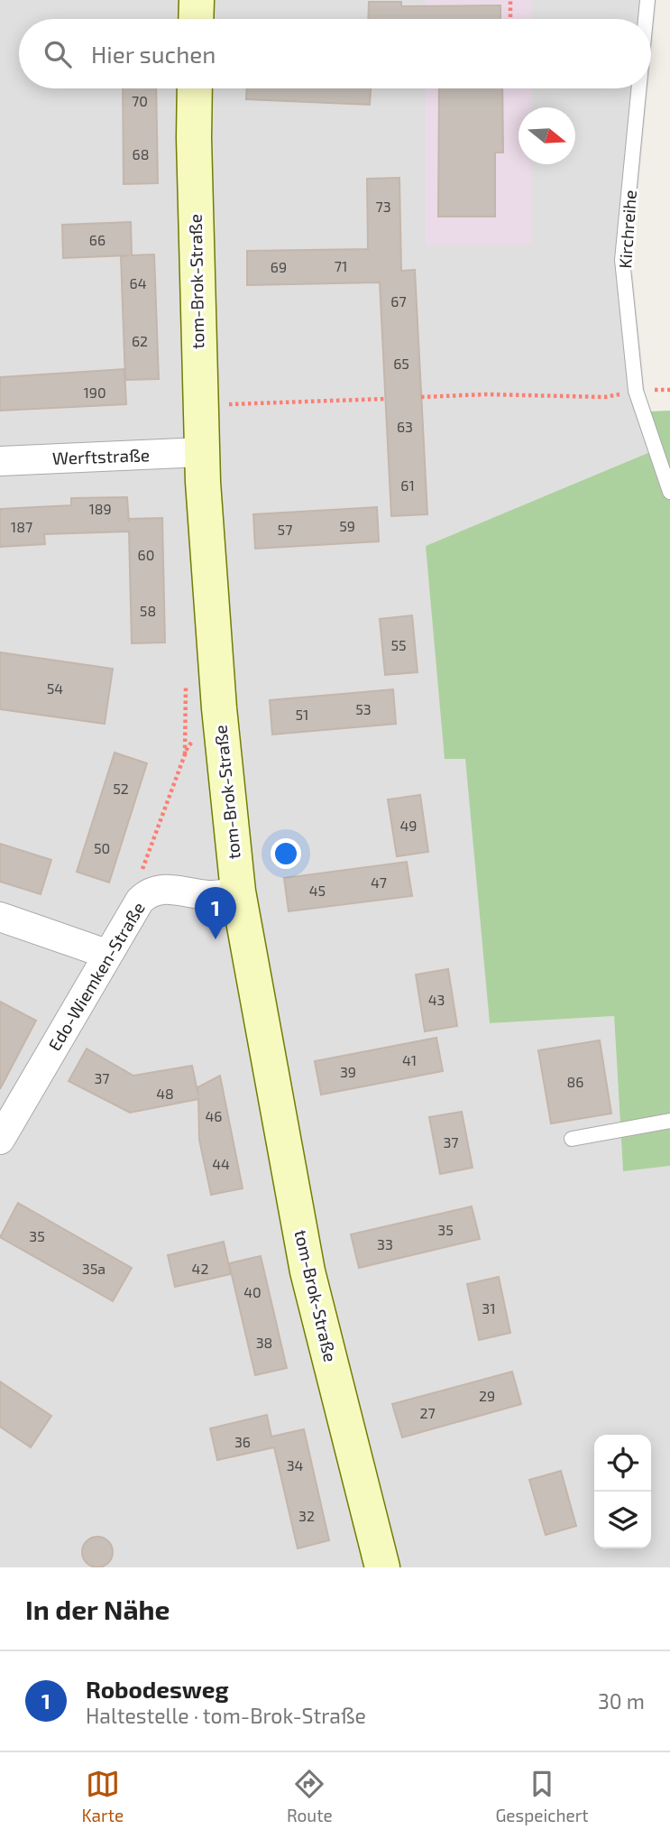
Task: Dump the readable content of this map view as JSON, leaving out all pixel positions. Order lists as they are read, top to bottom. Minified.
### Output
{"streets":{"street":["tom-Brok-Straße","Werftstraße","Edo-Wiemken-Straße"],"lane":["Kirchreihe"]},"crossings":[["tom-Brok-Straße","Werftstraße"],["tom-Brok-Straße","Edo-Wiemken-Straße"]],"house_numbers":["70","68","73","66","71","69","64","67","62","65","190","63","61","189","59","187","57","60","58","55","54","53","51","52","49","50","47","45","43","41","39","37","86","48","46","37","44","35","35","33","35a","42","40","31","38","29","27","36","34","32"],"north":"right","page":{"search":"Hier suchen","pins":"1","heading":"In der Nähe","list":[{"mark":"1","name":"Robodesweg","note":"Haltestelle · tom-Brok-Straße","value":"30 m"}],"nav":["Karte","Route","Gespeichert"]}}
